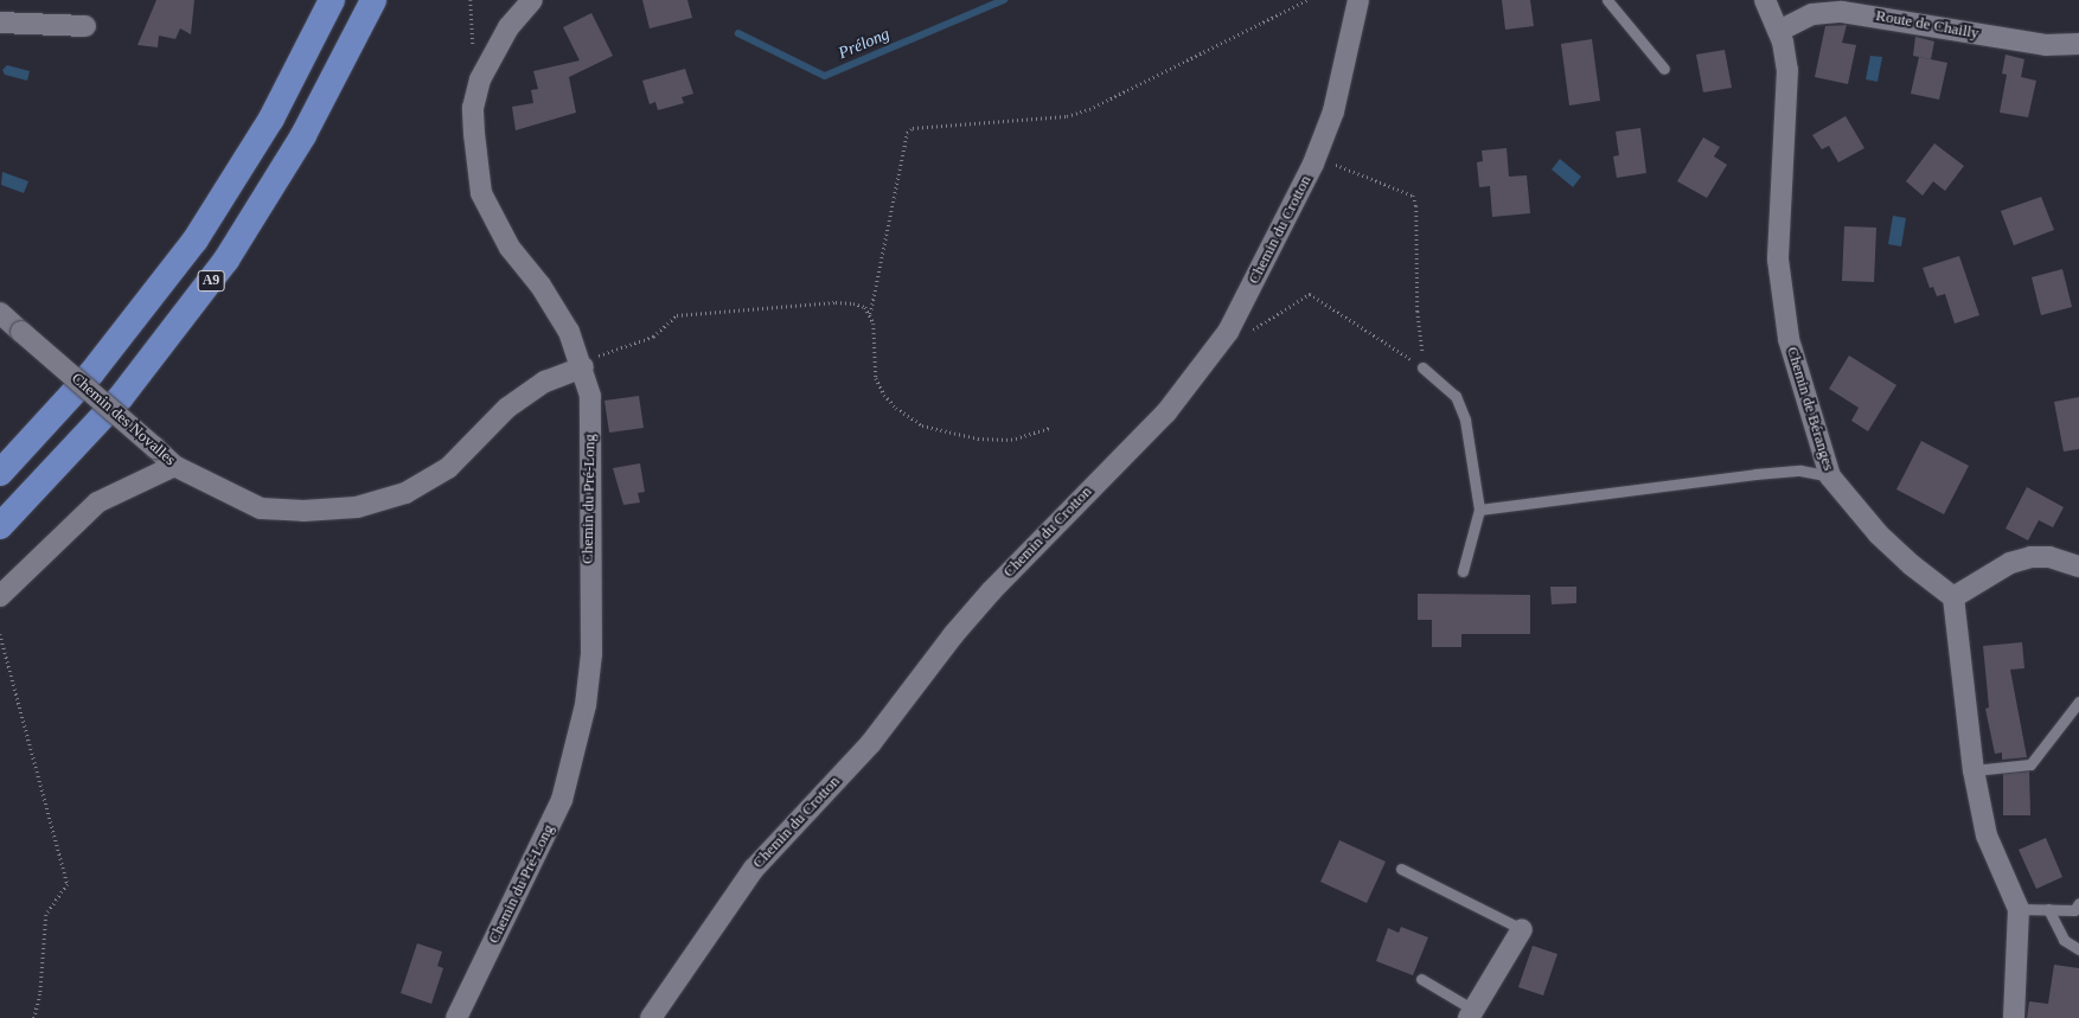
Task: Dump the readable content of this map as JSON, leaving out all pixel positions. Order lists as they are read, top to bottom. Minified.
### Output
{"streets":{"highway":["A9"],"street":["Route de Chailly","Chemin du Crotton","Chemin de Béranges","Chemin des Novalles","Chemin du Pré-Long"]},"crossings":[["Route de Chailly","Chemin de Béranges"],["Chemin des Novalles","Chemin du Pré-Long"]],"water":["Prélong"]}
